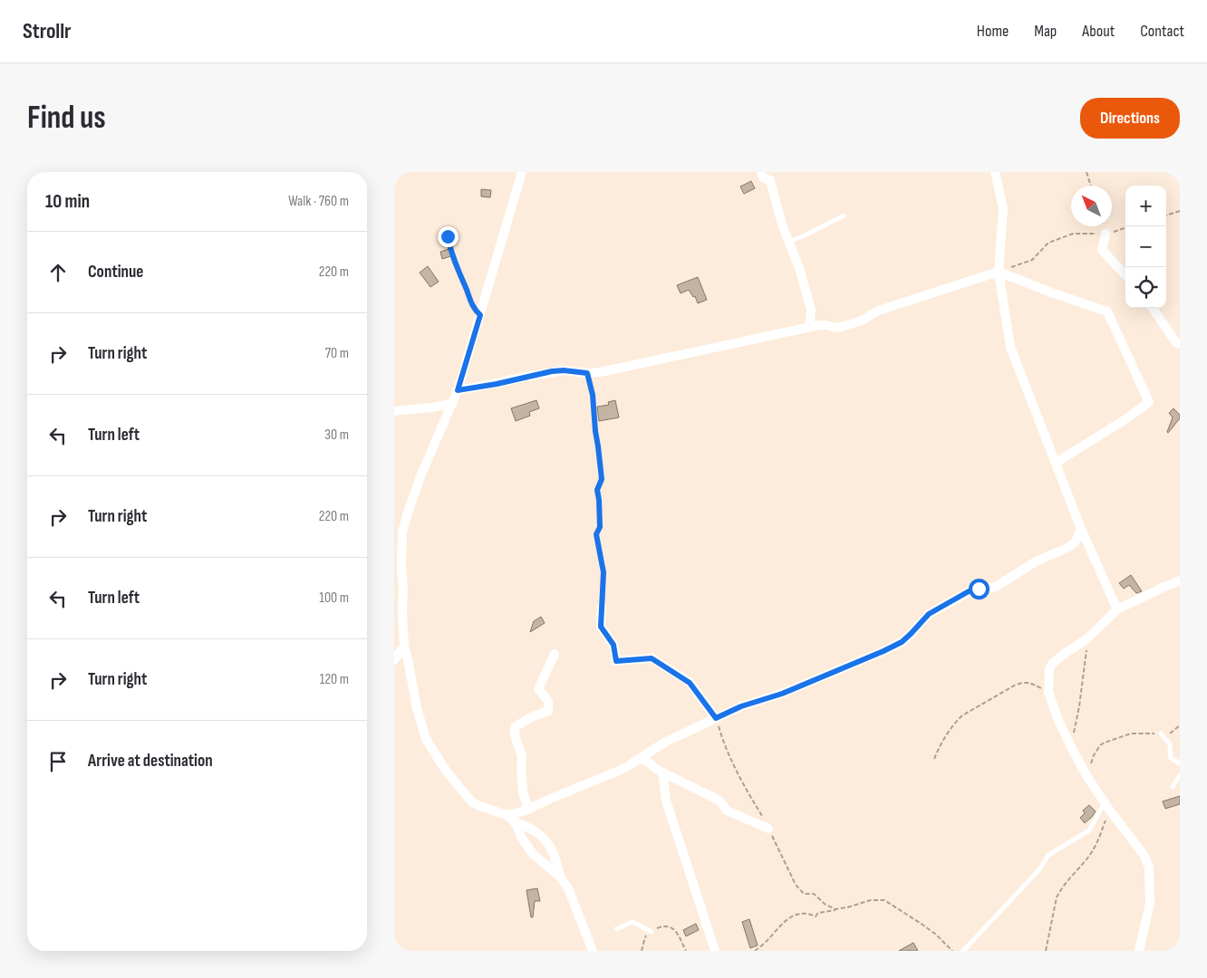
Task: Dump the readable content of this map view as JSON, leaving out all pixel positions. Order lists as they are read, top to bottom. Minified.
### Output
{"north":"top left","page":{"header":"Strollr","nav":["Home","Map","About","Contact"],"buttons":"Directions","title":"Find us","heading":["10 min","Walk · 760 m"],"map_buttons":["+","−"],"list":[["Continue","220 m"],["Turn right","70 m"],["Turn left","30 m"],["Turn right","220 m"],["Turn left","100 m"],["Turn right","120 m"],"Arrive at destination"]}}
